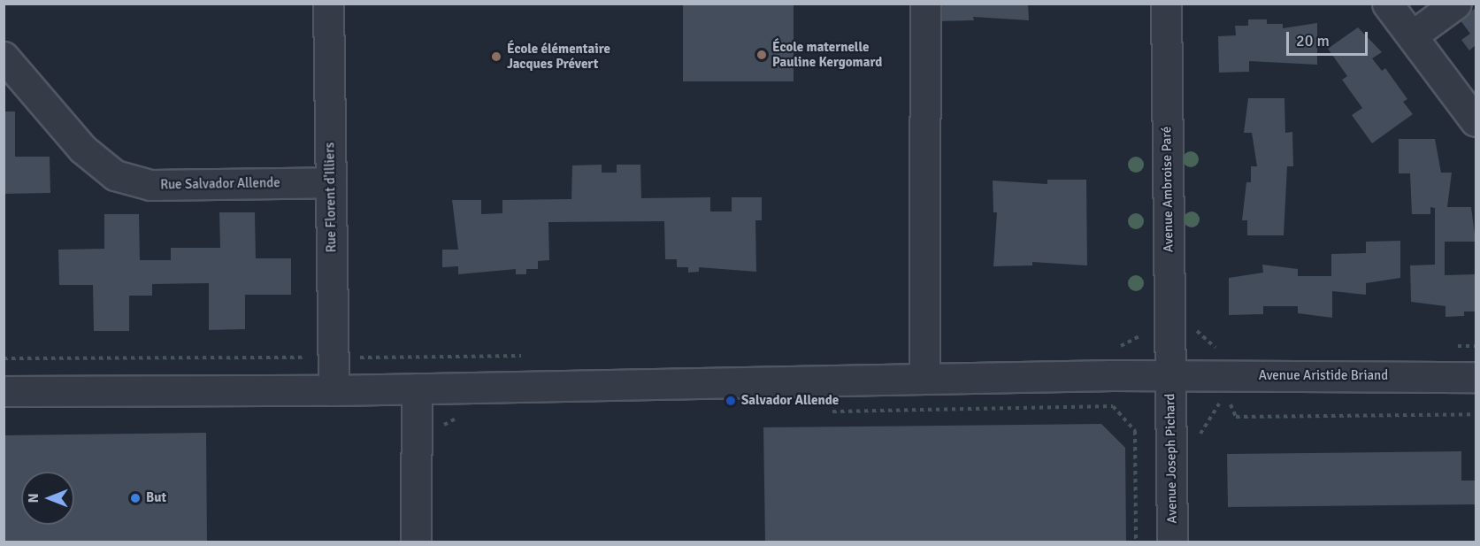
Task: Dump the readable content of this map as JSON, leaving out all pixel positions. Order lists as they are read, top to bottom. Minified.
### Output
{"streets":{"street":["Rue Salvador Allende","Avenue Ambroise Paré","Rue Florent d'Illiers","Avenue Aristide Briand","Avenue Joseph Pichard"]},"crossings":[["Rue Salvador Allende","Rue Florent d'Illiers"],["Avenue Ambroise Paré","Avenue Aristide Briand"],["Avenue Ambroise Paré","Avenue Joseph Pichard"],["Rue Florent d'Illiers","Avenue Aristide Briand"],["Avenue Aristide Briand","Avenue Joseph Pichard"]],"places":["École maternelle Pauline Kergomard","École élémentaire Jacques Prévert","Salvador Allende","But"],"scale_bar":"20 m","north":"left"}
